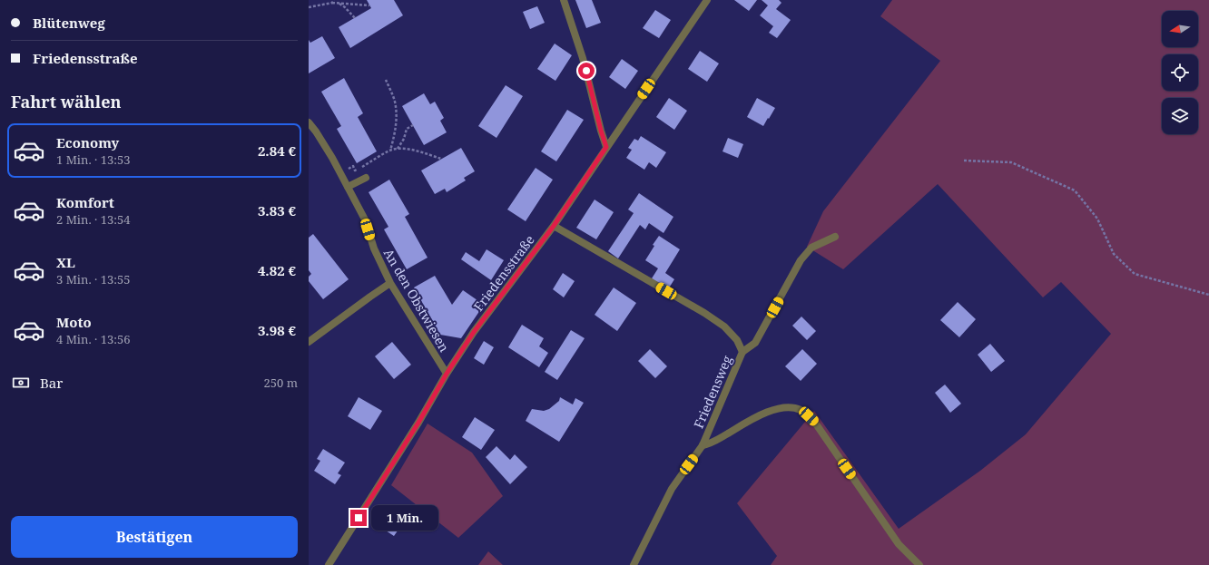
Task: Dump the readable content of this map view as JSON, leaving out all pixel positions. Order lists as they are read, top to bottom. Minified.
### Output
{"streets":{"street":["Friedensstraße","An den Obstwiesen","Friedensweg"]},"crossings":[["Friedensstraße","An den Obstwiesen"],["Friedensstraße","Friedensweg"]],"north":"left","page":{"banner":["Blütenweg","Friedensstraße"],"heading":"Fahrt wählen","list":[{"name":"Economy","note":"1 Min. · 13:53","value":"2.84 €"},{"name":"Komfort","note":"2 Min. · 13:54","value":"3.83 €"},{"name":"XL","note":"3 Min. · 13:55","value":"4.82 €"},{"name":"Moto","note":"4 Min. · 13:56","value":"3.98 €"}],"pay":["Bar","250 m"],"bubble":"1 Min.","buttons":"Bestätigen"}}
